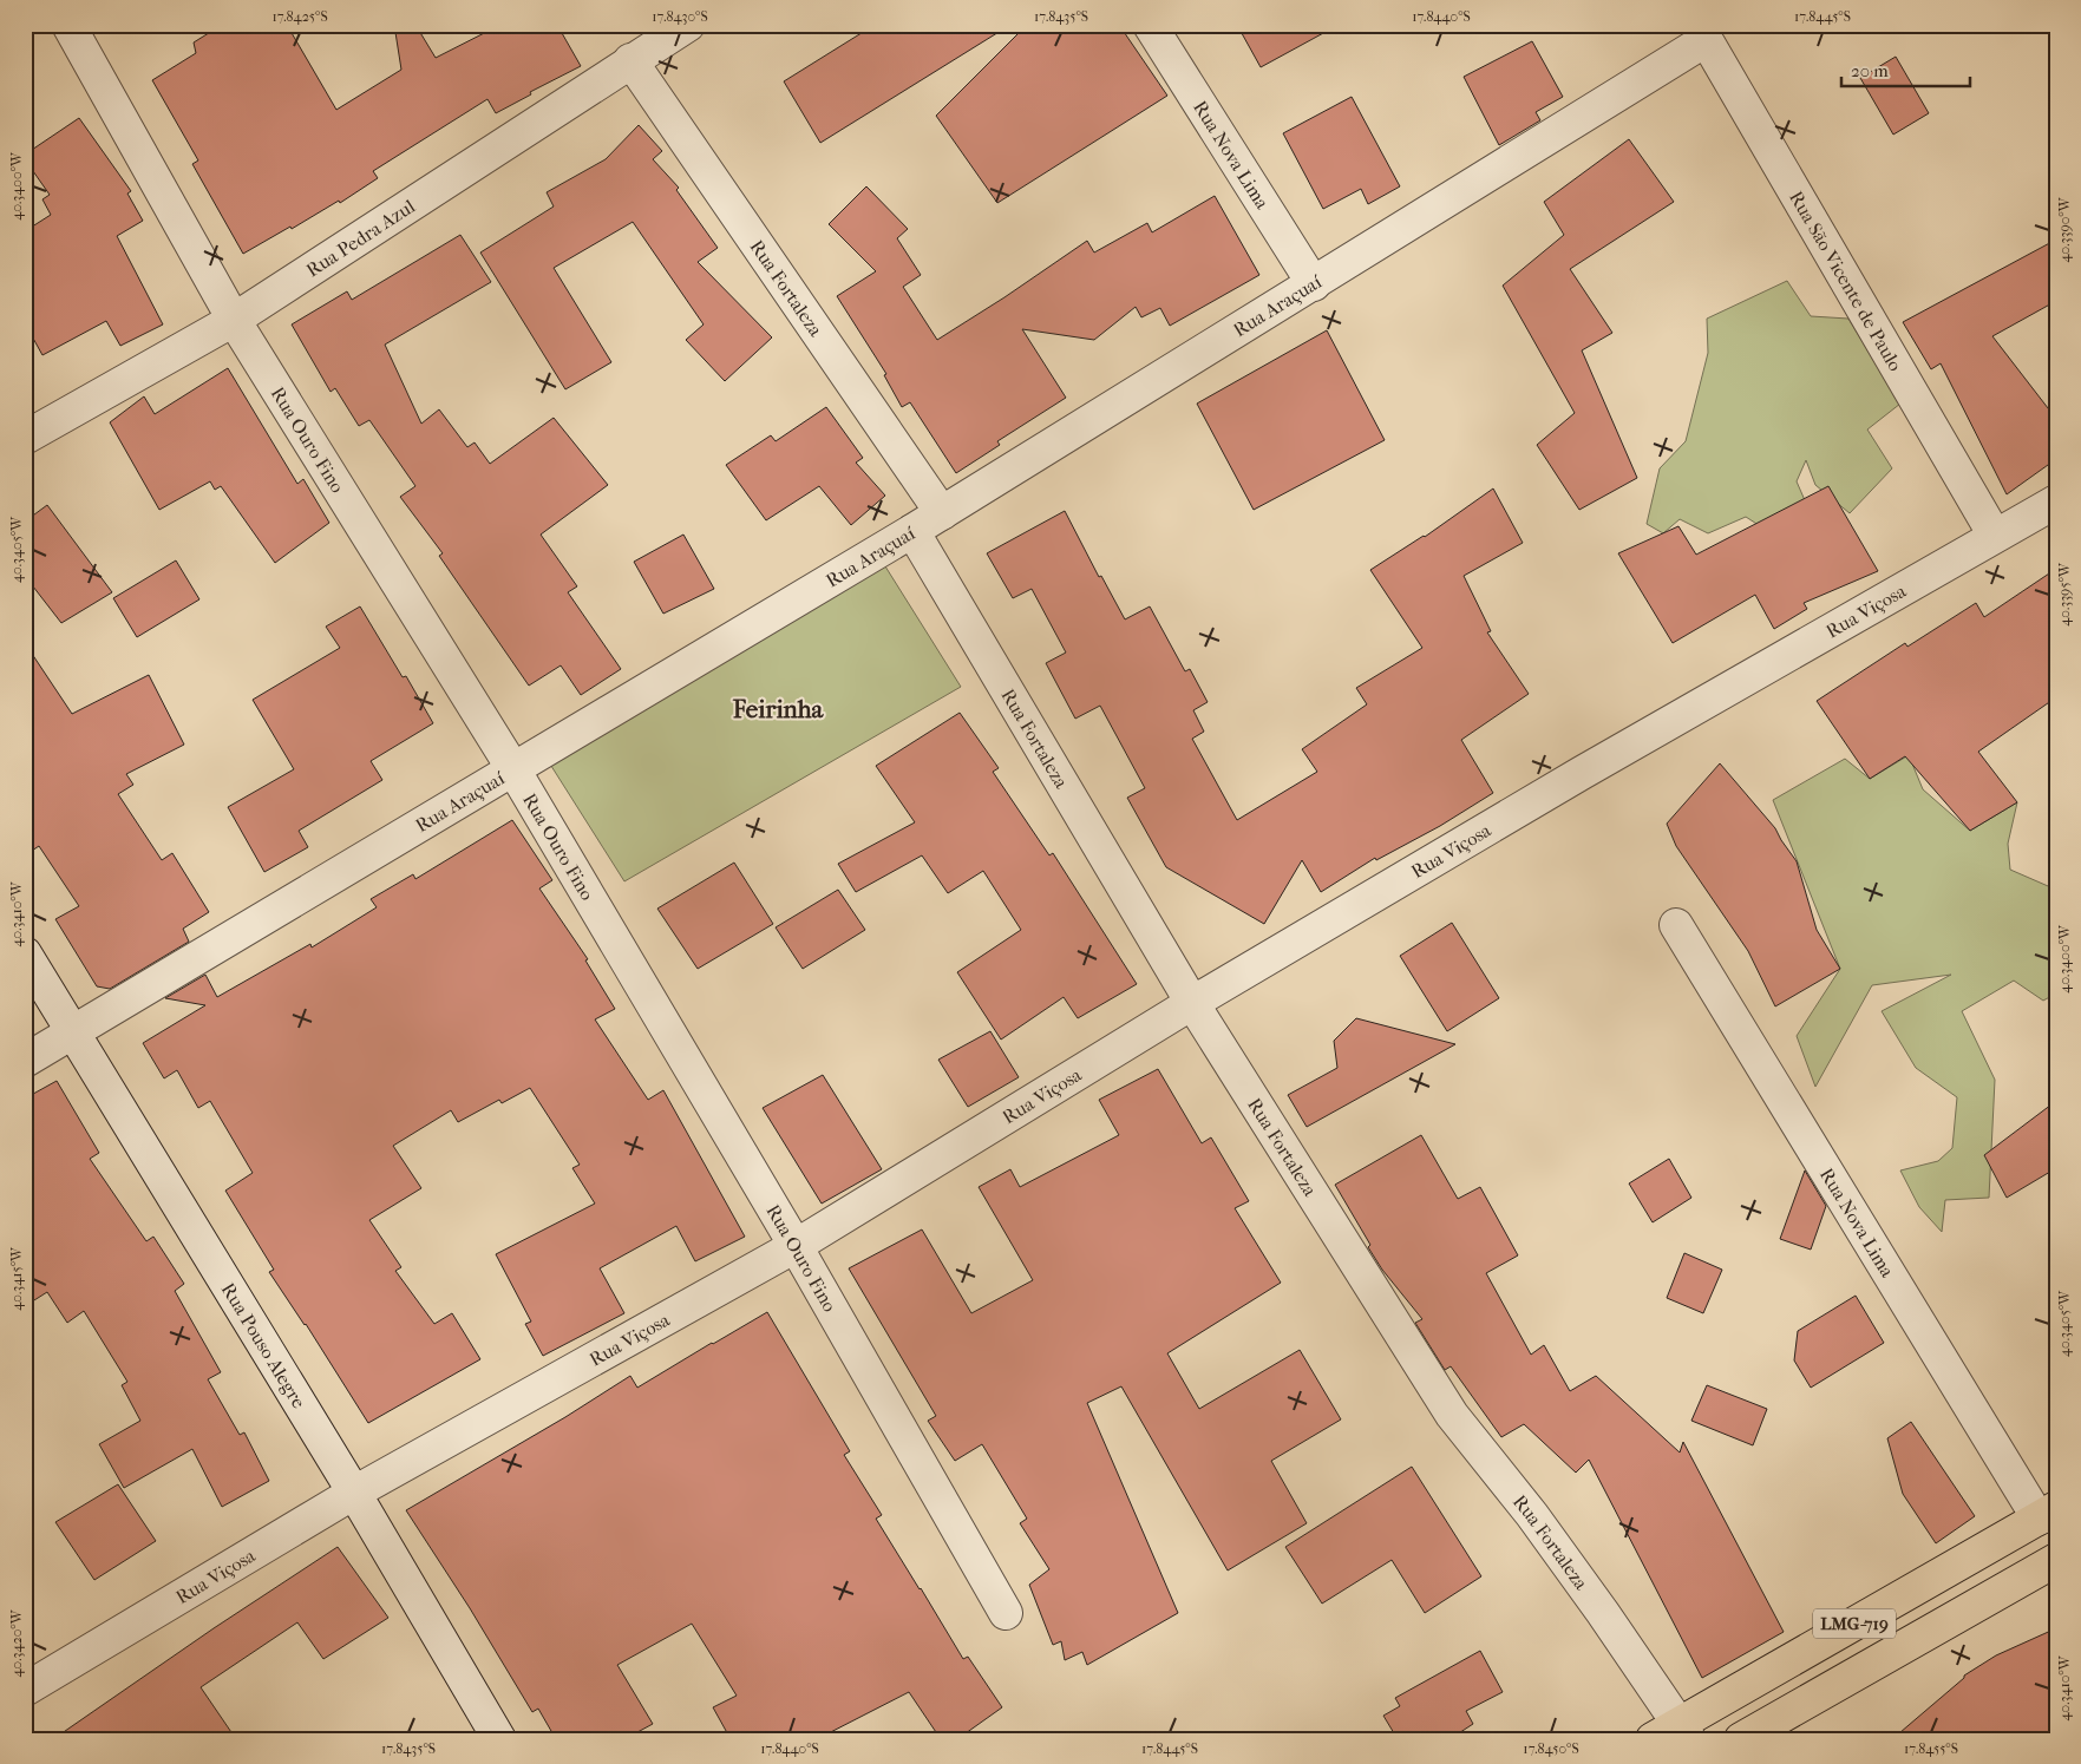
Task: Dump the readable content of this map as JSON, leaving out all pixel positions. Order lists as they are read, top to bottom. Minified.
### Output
{"streets":{"main road":["LMG-719"],"street":["Rua Nova Lima","Rua Pedra Azul","Rua São Vicente de Paulo","Rua Fortaleza","Rua Araçuaí","Rua Ouro Fino","Rua Viçosa","Rua Pouso Alegre"]},"crossings":[["Rua Nova Lima","Rua Araçuaí"],["Rua Nova Lima","LMG-719"],["Rua Pedra Azul","Rua Fortaleza"],["Rua Pedra Azul","Rua Ouro Fino"],["Rua São Vicente de Paulo","Rua Araçuaí"],["Rua São Vicente de Paulo","Rua Viçosa"],["Rua Fortaleza","Rua Araçuaí"],["Rua Fortaleza","Rua Viçosa"],["Rua Fortaleza","LMG-719"],["Rua Araçuaí","Rua Ouro Fino"],["Rua Araçuaí","Rua Pouso Alegre"],["Rua Ouro Fino","Rua Viçosa"],["Rua Viçosa","Rua Pouso Alegre"]],"districts":["Feirinha"],"scale_bar":"20 m","coordinates":["17.8425°S","17.8430°S","17.8435°S","17.8440°S","17.8445°S","40.3400°W","40.3390°W","40.3405°W","40.3395°W","40.3410°W","40.3415°W","40.3420°W","17.8450°S","17.8455°S"]}
